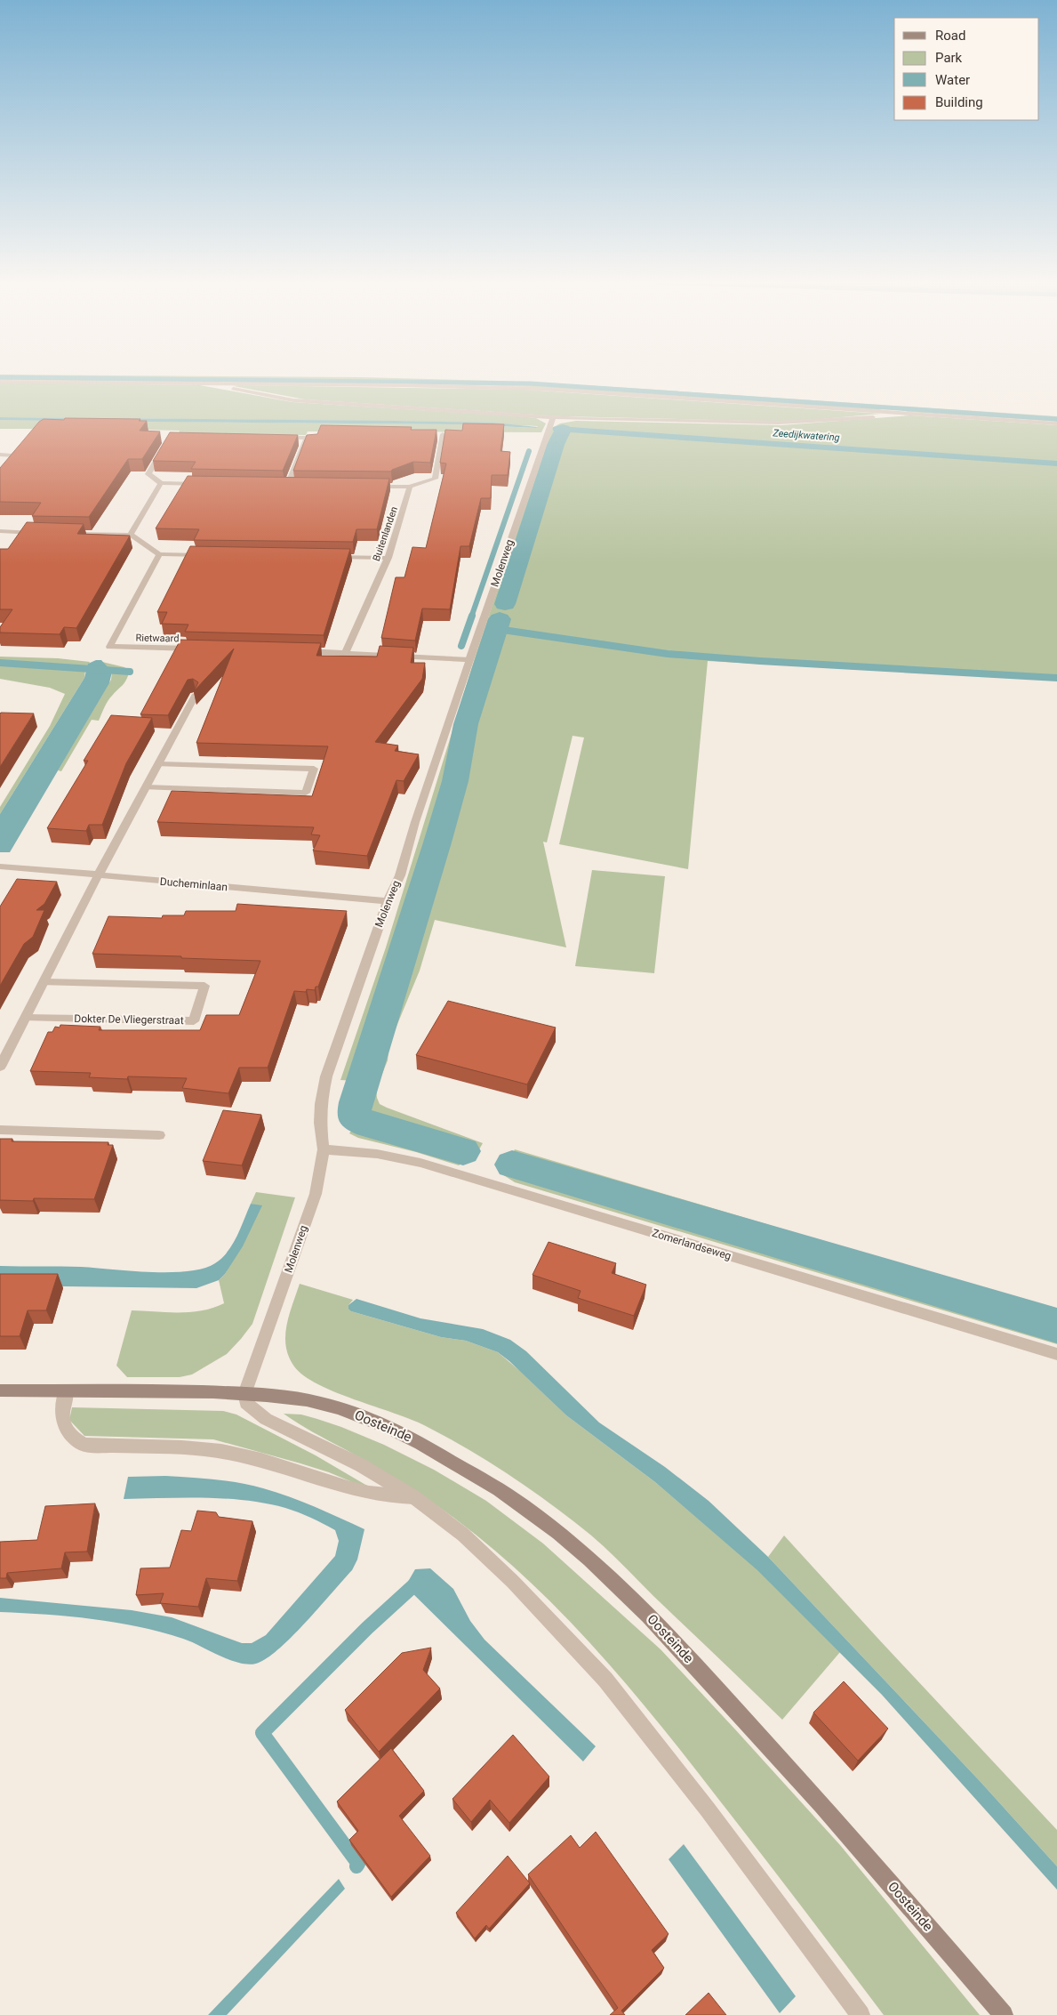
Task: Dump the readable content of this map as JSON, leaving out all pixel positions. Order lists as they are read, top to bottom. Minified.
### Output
{"streets":{"street":["Buitenlanden","Molenweg","Rietwaard","Ducheminlaan","Dokter De Vliegerstraat","Zomerlandseweg","Oosteinde"]},"crossings":[["Molenweg","Ducheminlaan"],["Molenweg","Zomerlandseweg"],["Molenweg","Oosteinde"]],"water":["Zeedijkwatering"],"legend":["Road","Park","Water","Building"]}
